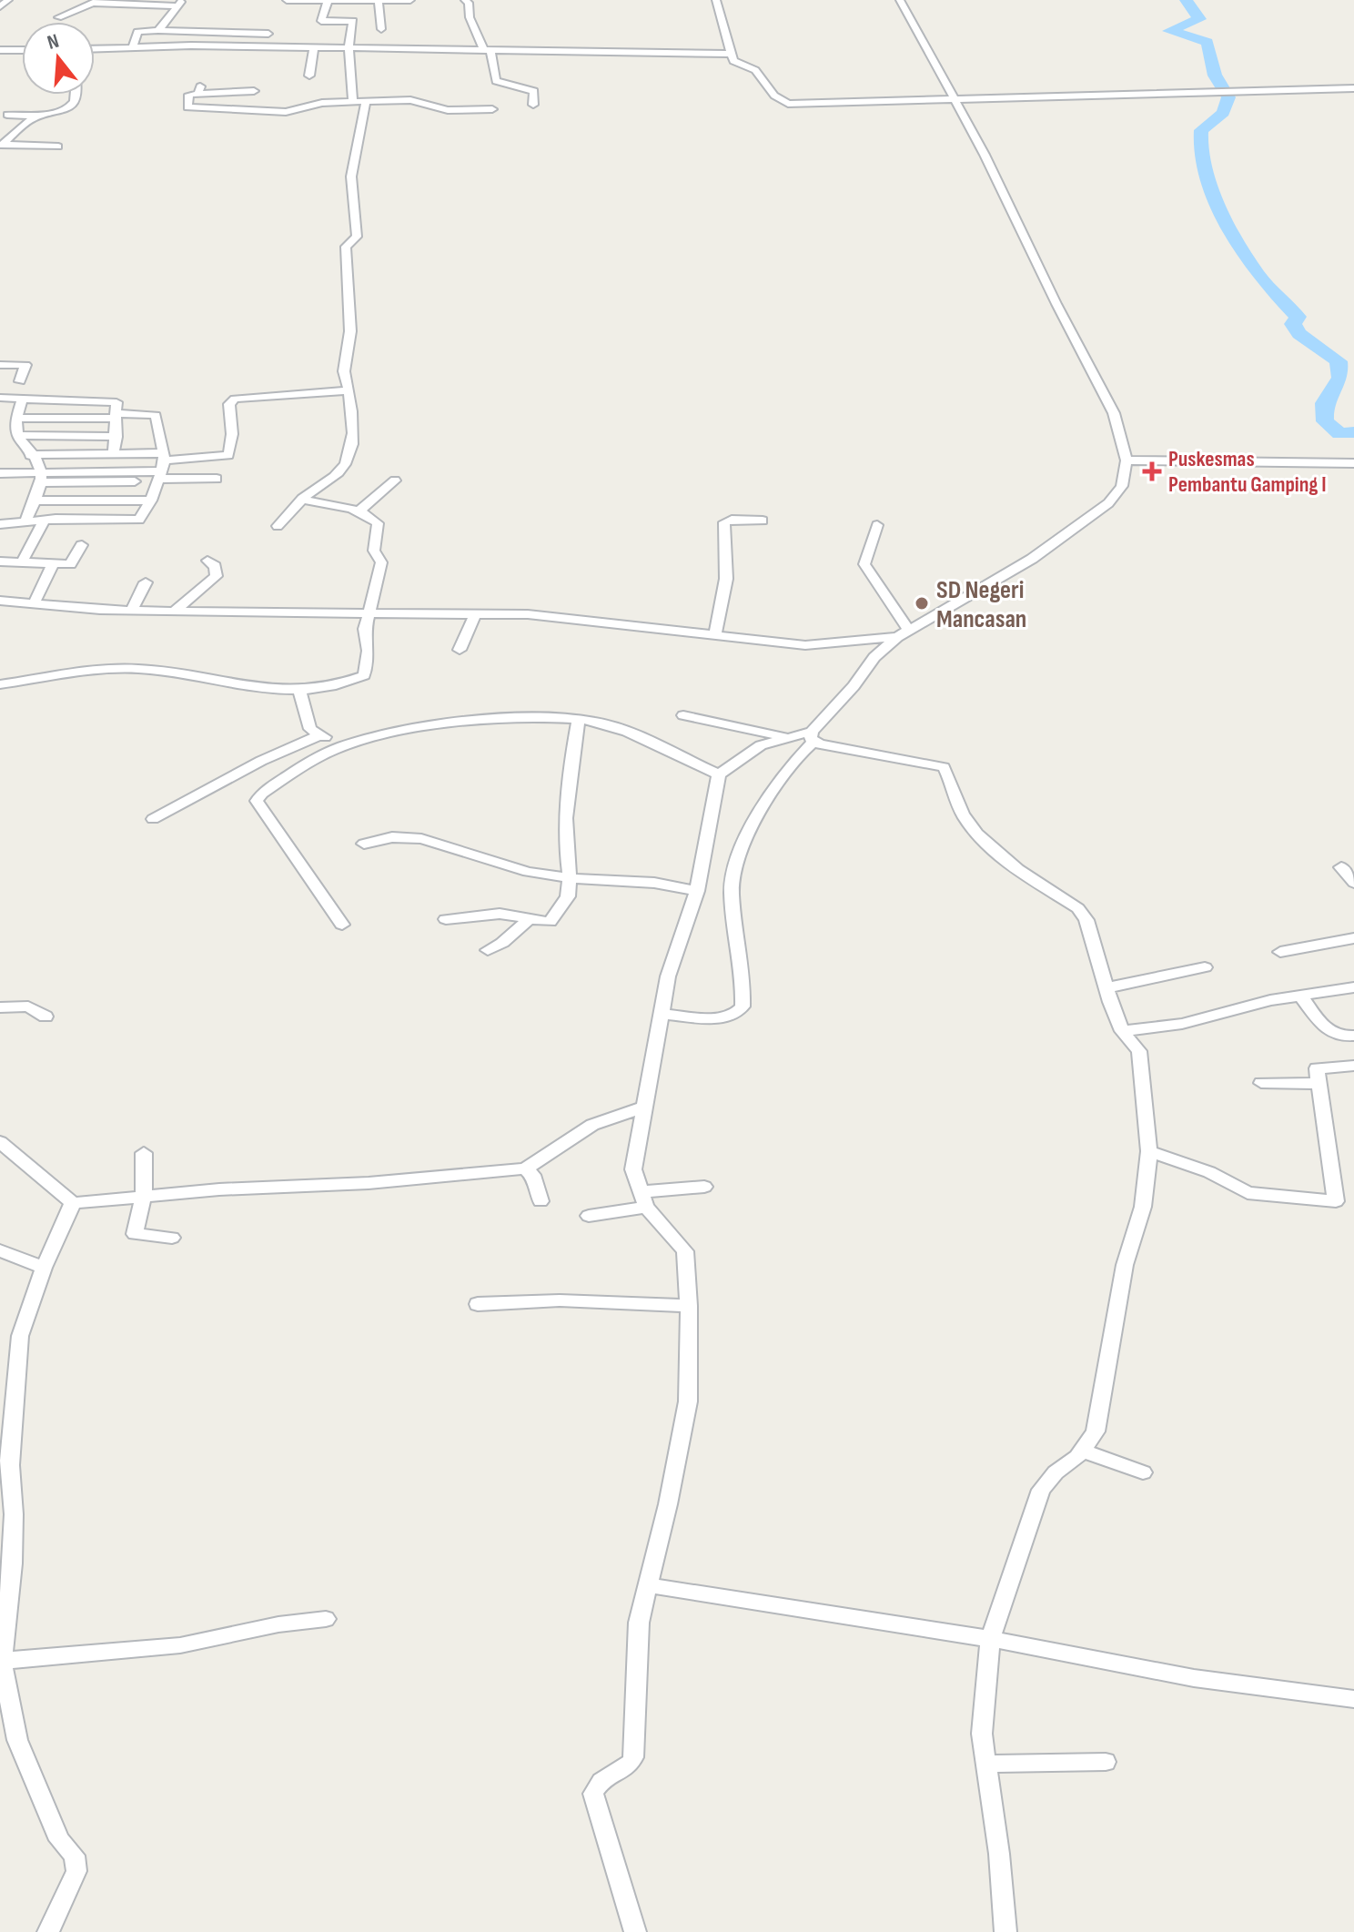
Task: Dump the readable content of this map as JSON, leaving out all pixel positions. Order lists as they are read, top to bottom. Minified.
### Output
{"places":{"health":["Puskesmas Pembantu Gamping I"],"other":["SD Negeri Mancasan"]},"north":"top"}
